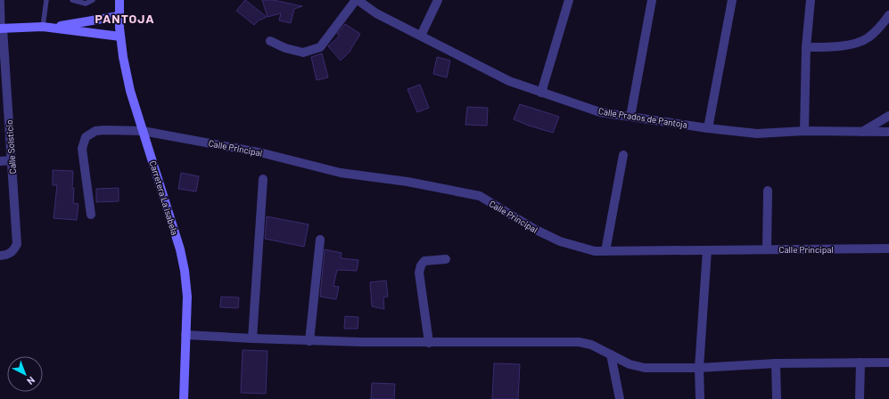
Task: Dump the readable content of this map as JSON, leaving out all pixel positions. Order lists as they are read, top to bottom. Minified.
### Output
{"streets":{"main road":["Carretera La Isabela"],"street":["Calle Prados de Pantoja","Calle Solsticio","Calle Principal"]},"crossings":[["Calle Principal","Carretera La Isabela"]],"districts":["PANTOJA"],"north":"bottom right"}
